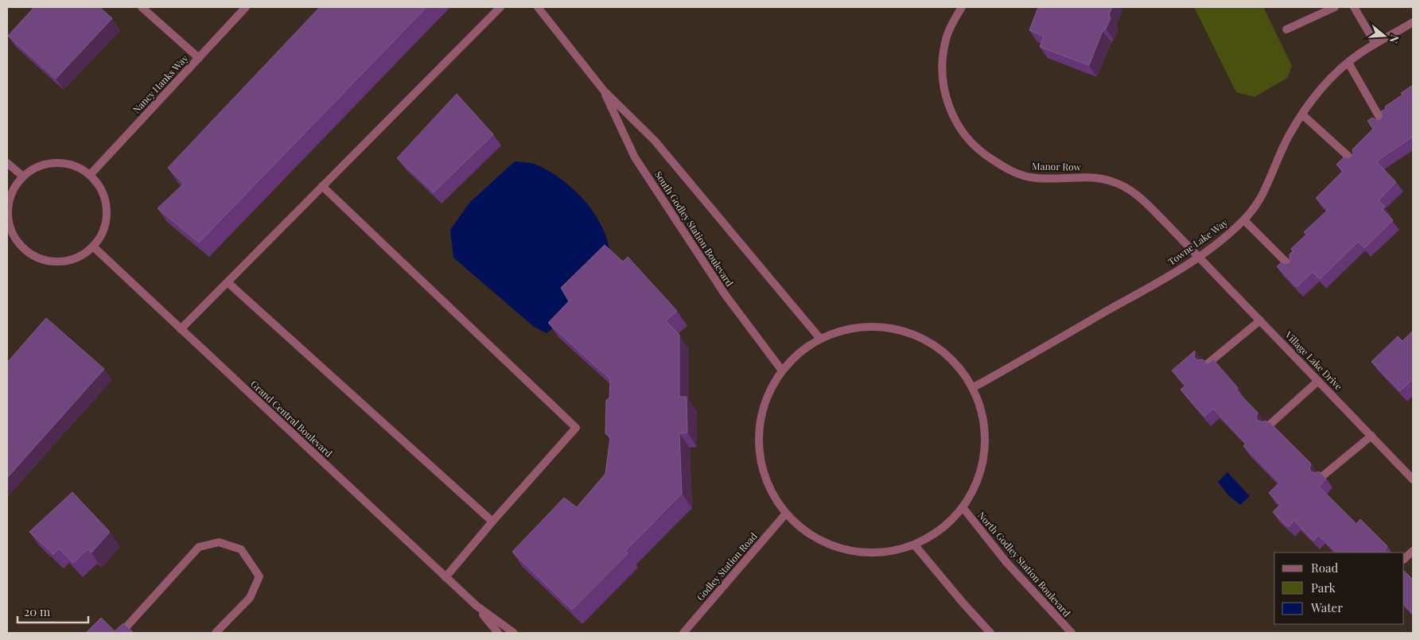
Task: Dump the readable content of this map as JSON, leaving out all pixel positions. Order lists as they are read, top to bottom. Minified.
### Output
{"streets":{"street":["Nancy Hanks Way","Manor Row","South Godley Station Boulevard","Towne Lake Way","Village Lake Drive","Grand Central Boulevard","North Godley Station Boulevard","Godley Station Road"]},"crossings":[["Nancy Hanks Way","Grand Central Boulevard"],["Manor Row","Towne Lake Way"],["Manor Row","Village Lake Drive"],["Towne Lake Way","Village Lake Drive"]],"legend":["Road","Park","Water"],"scale_bar":"20 m","north":"right"}
